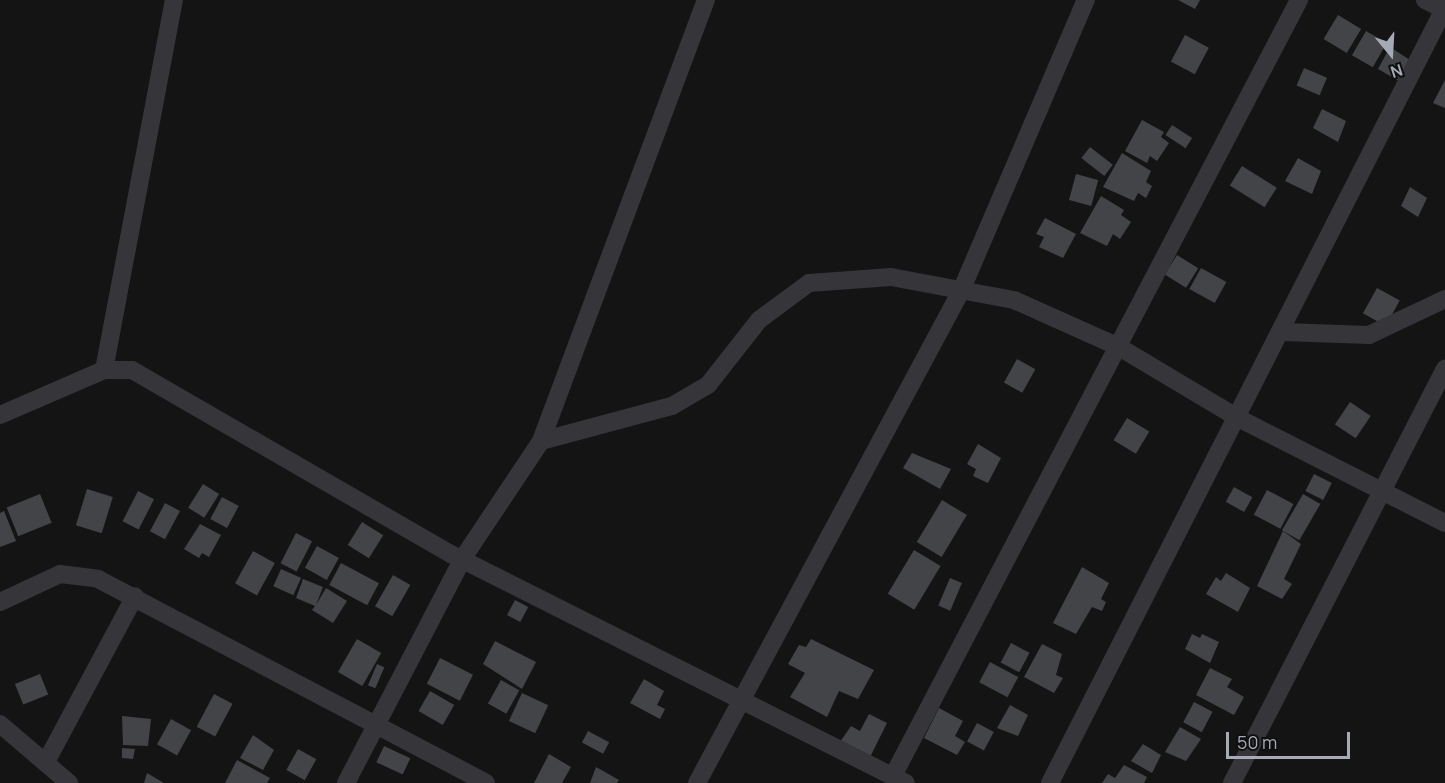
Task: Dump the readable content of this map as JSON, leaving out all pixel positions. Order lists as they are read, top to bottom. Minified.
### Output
{"scale_bar":"50 m","north":"bottom"}
